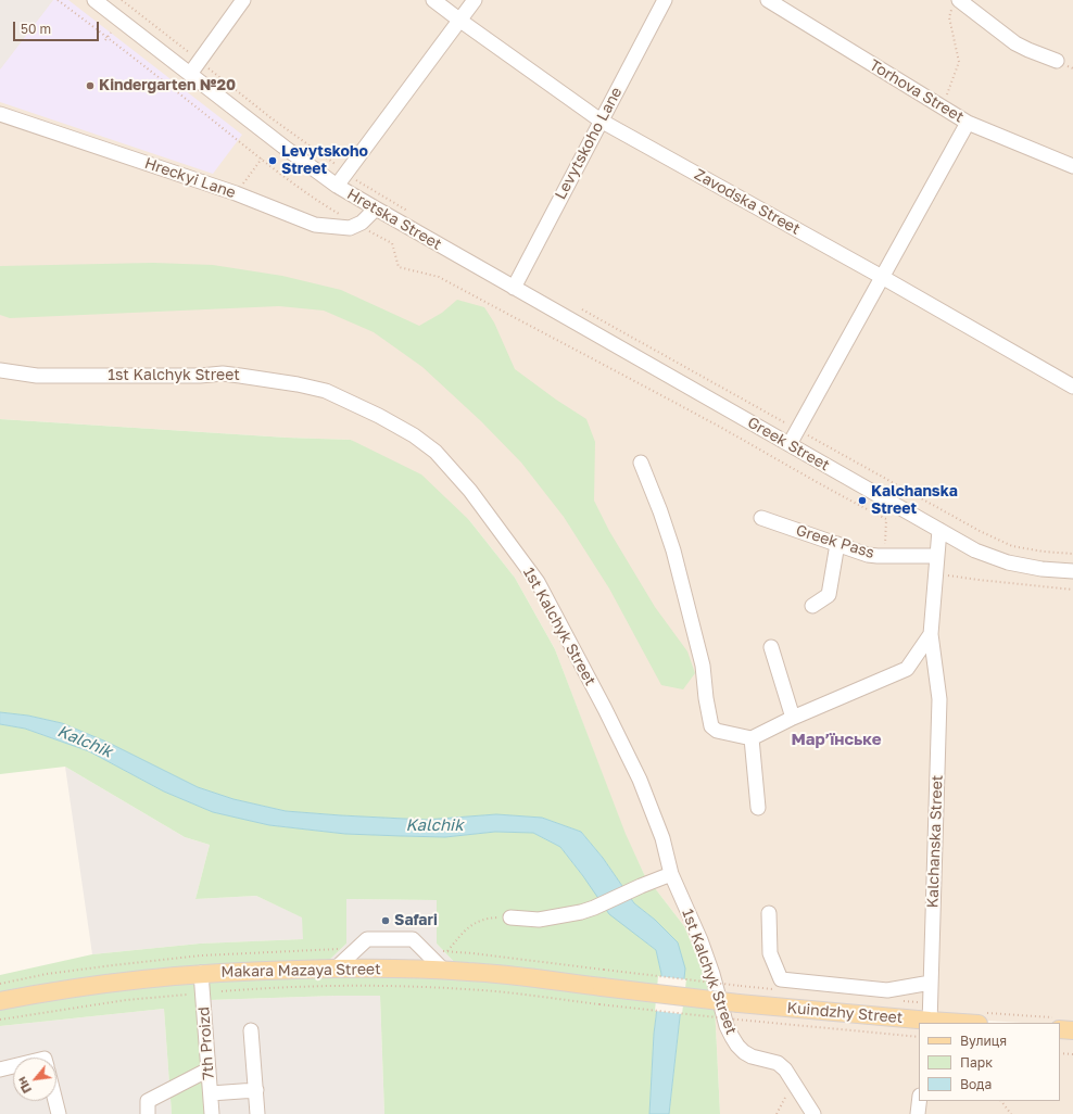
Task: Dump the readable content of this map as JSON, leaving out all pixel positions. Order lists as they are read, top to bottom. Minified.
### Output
{"streets":{"main road":["Makara Mazaya Street","Kuindzhy Street"],"street":["Torhova Street","Levytskoho Lane","Hreckyi Lane","Zavodska Street","Hretska Street","1st Kalchyk Street","Greek Street","Greek Pass","Kalchanska Street","7th Proizd"]},"crossings":[["Levytskoho Lane","Zavodska Street"],["Levytskoho Lane","Hretska Street"],["Levytskoho Lane","Greek Street"],["Hretska Street","Greek Street"],["Greek Street","Kalchanska Street"],["Greek Pass","Kalchanska Street"],["Kalchanska Street","Kuindzhy Street"],["Makara Mazaya Street","Kuindzhy Street"],["Makara Mazaya Street","7th Proizd"]],"districts":["Мар’їнське"],"water":["Kalchik"],"places":["Kindergarten №20","Levytskoho Street","Kalchanska Street","Safari"],"legend":["Вулиця","Парк","Вода"],"scale_bar":"50 m","north":"bottom left"}
